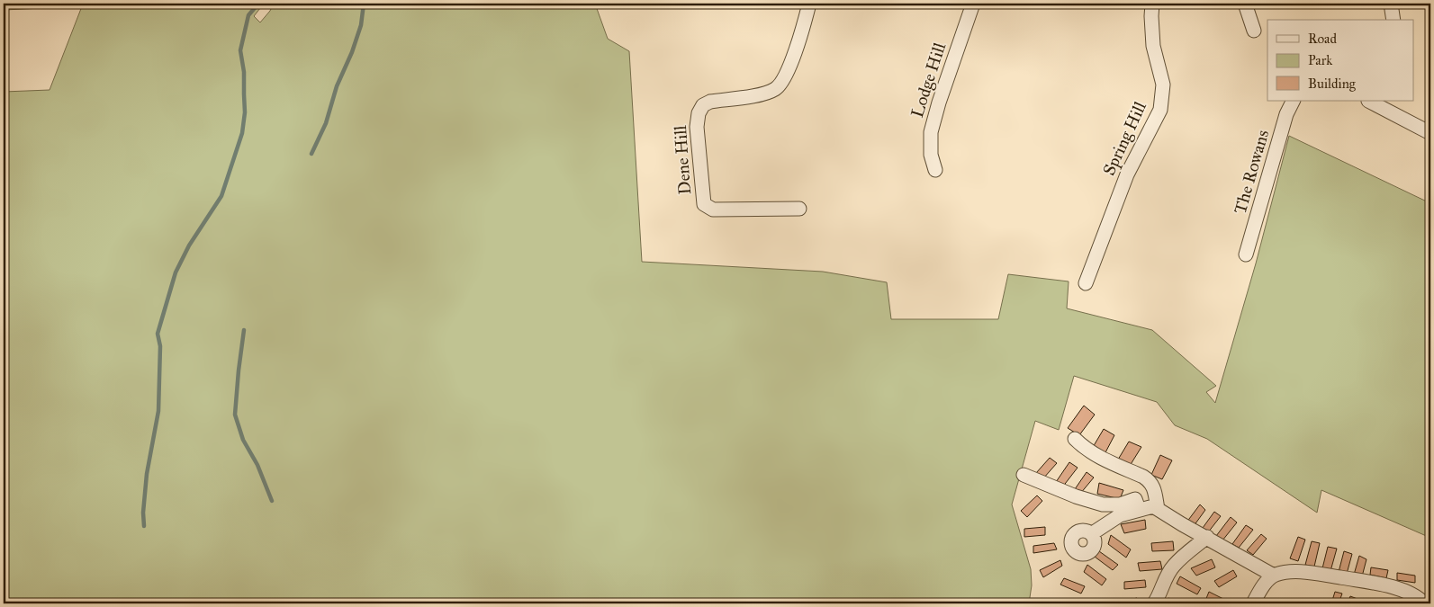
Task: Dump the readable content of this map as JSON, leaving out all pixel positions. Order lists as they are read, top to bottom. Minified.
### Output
{"streets":{"street":["Lodge Hill","Spring Hill","Dene Hill","The Rowans"]},"legend":["Road","Park","Building"]}
